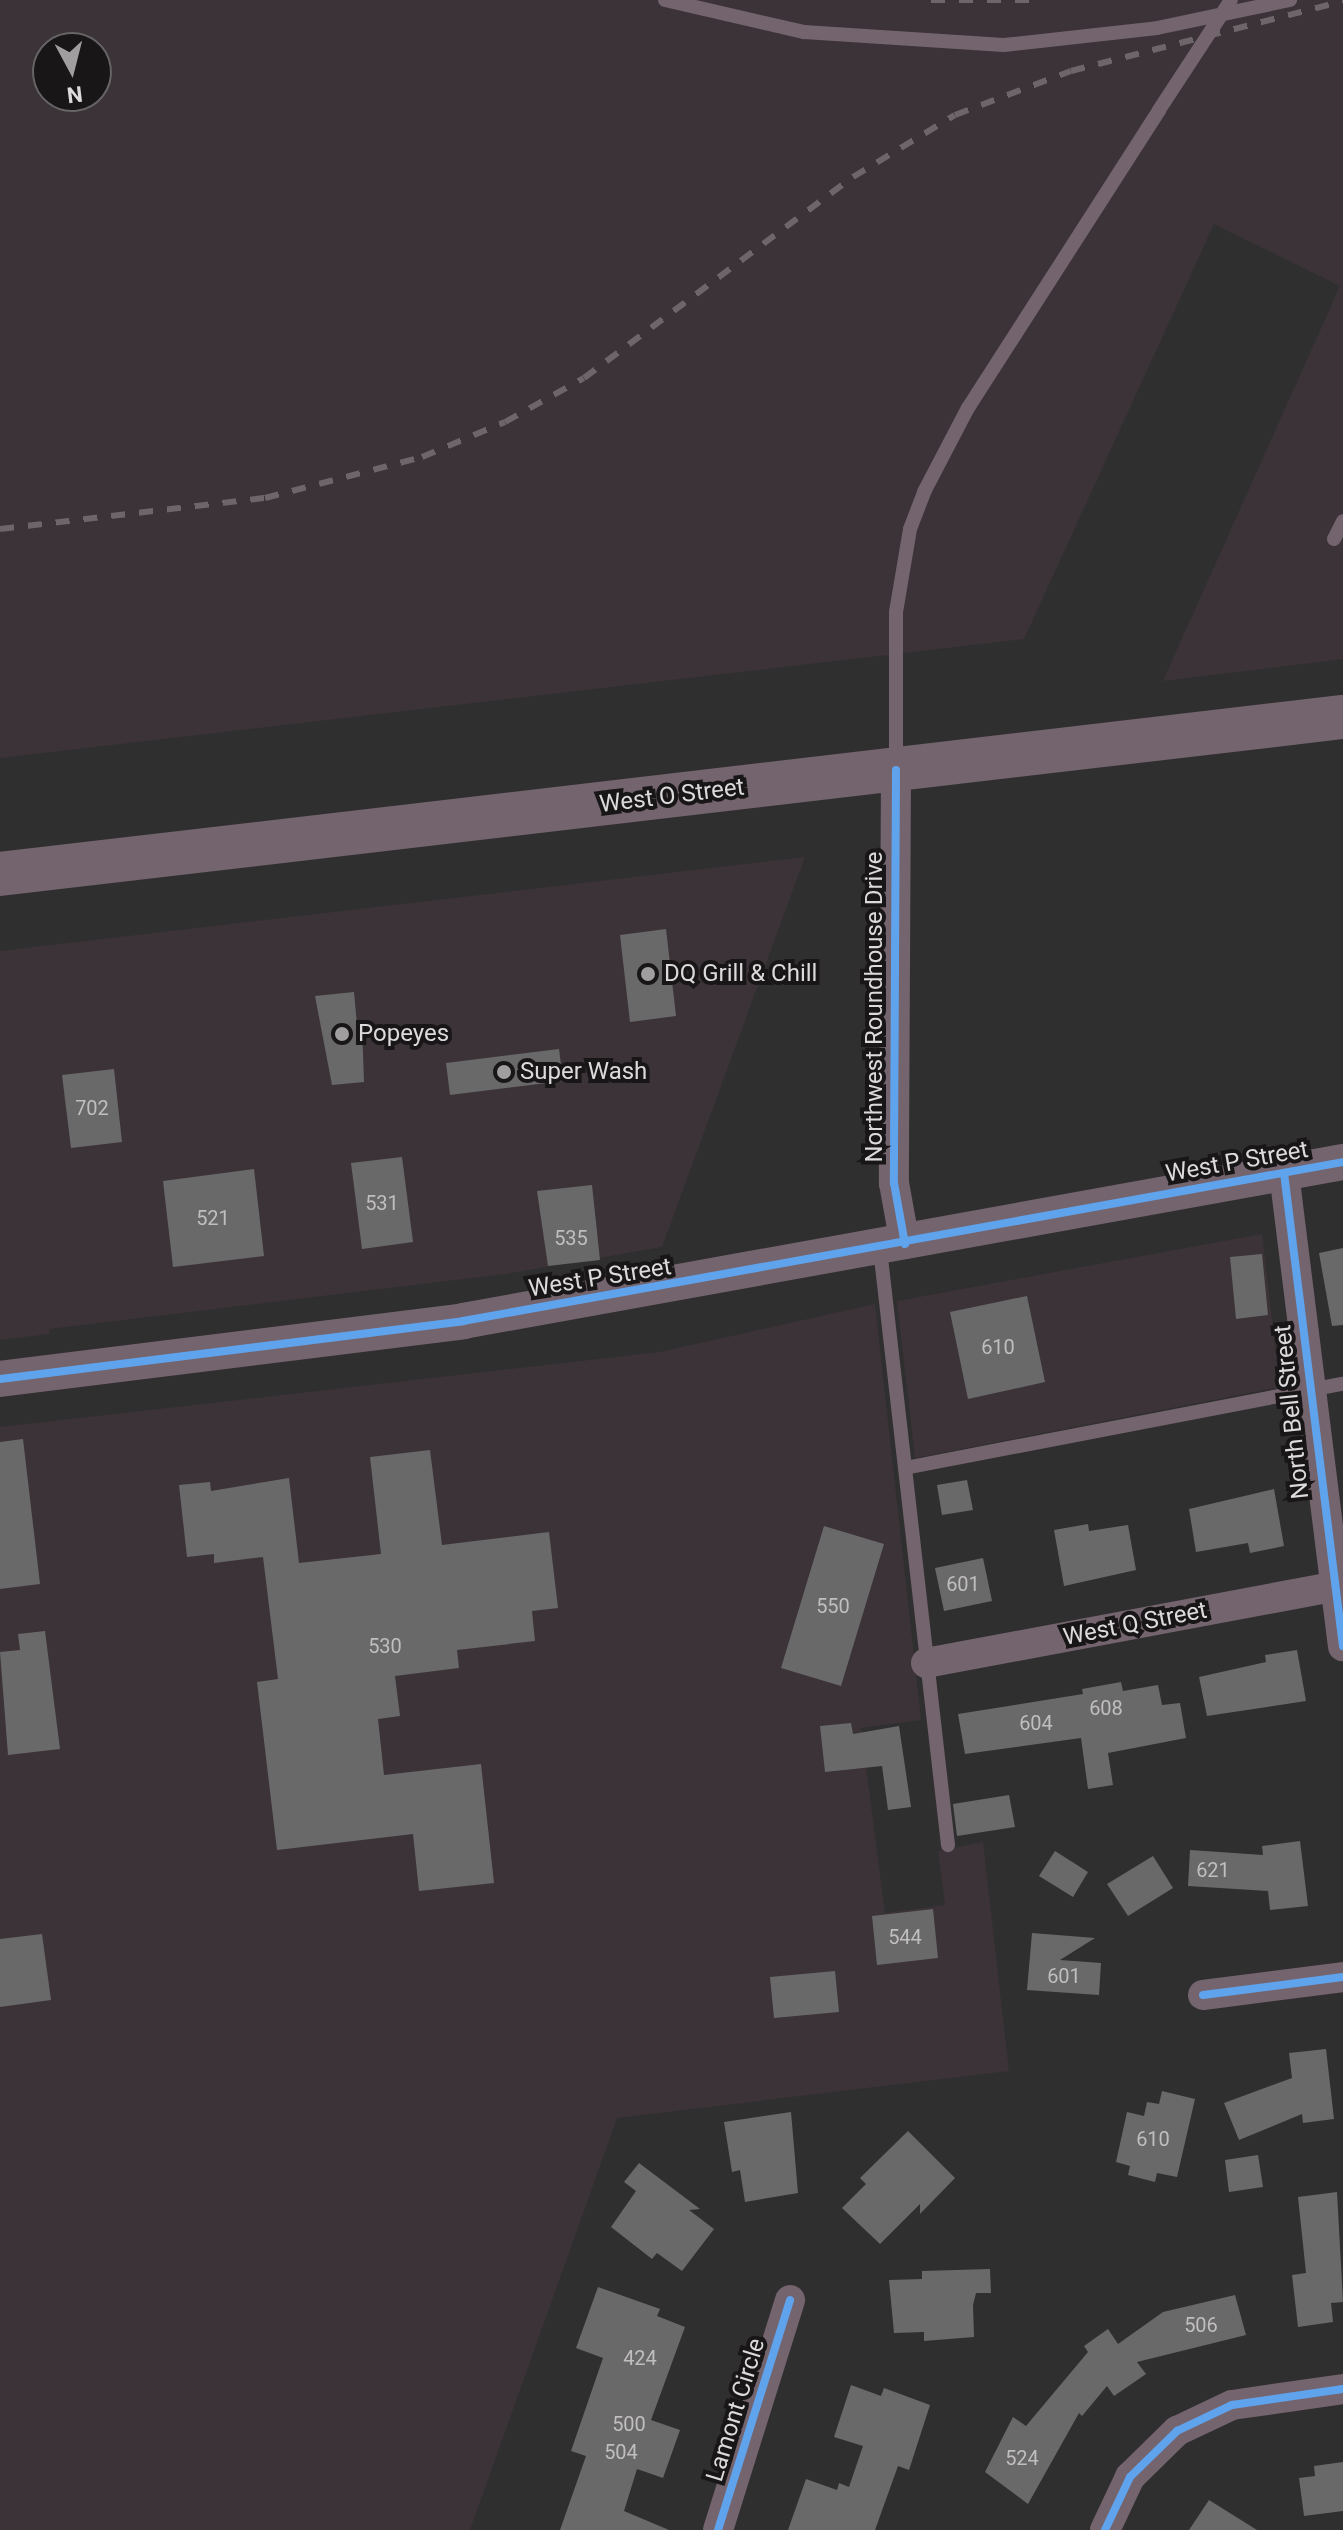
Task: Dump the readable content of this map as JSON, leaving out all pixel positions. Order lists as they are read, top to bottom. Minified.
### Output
{"streets":{"main road":["West O Street"],"street":["Northwest Roundhouse Drive","West P Street","North Bell Street","West Q Street","Lamont Circle"]},"crossings":[["West O Street","Northwest Roundhouse Drive"],["Northwest Roundhouse Drive","West P Street"],["West P Street","North Bell Street"],["North Bell Street","West Q Street"]],"places":["DQ Grill & Chill","Popeyes","Super Wash"],"house_numbers":["702","531","521","535","610","601","550","530","608","604","621","544","601","610","506","424","500","504","524"],"north":"bottom"}
